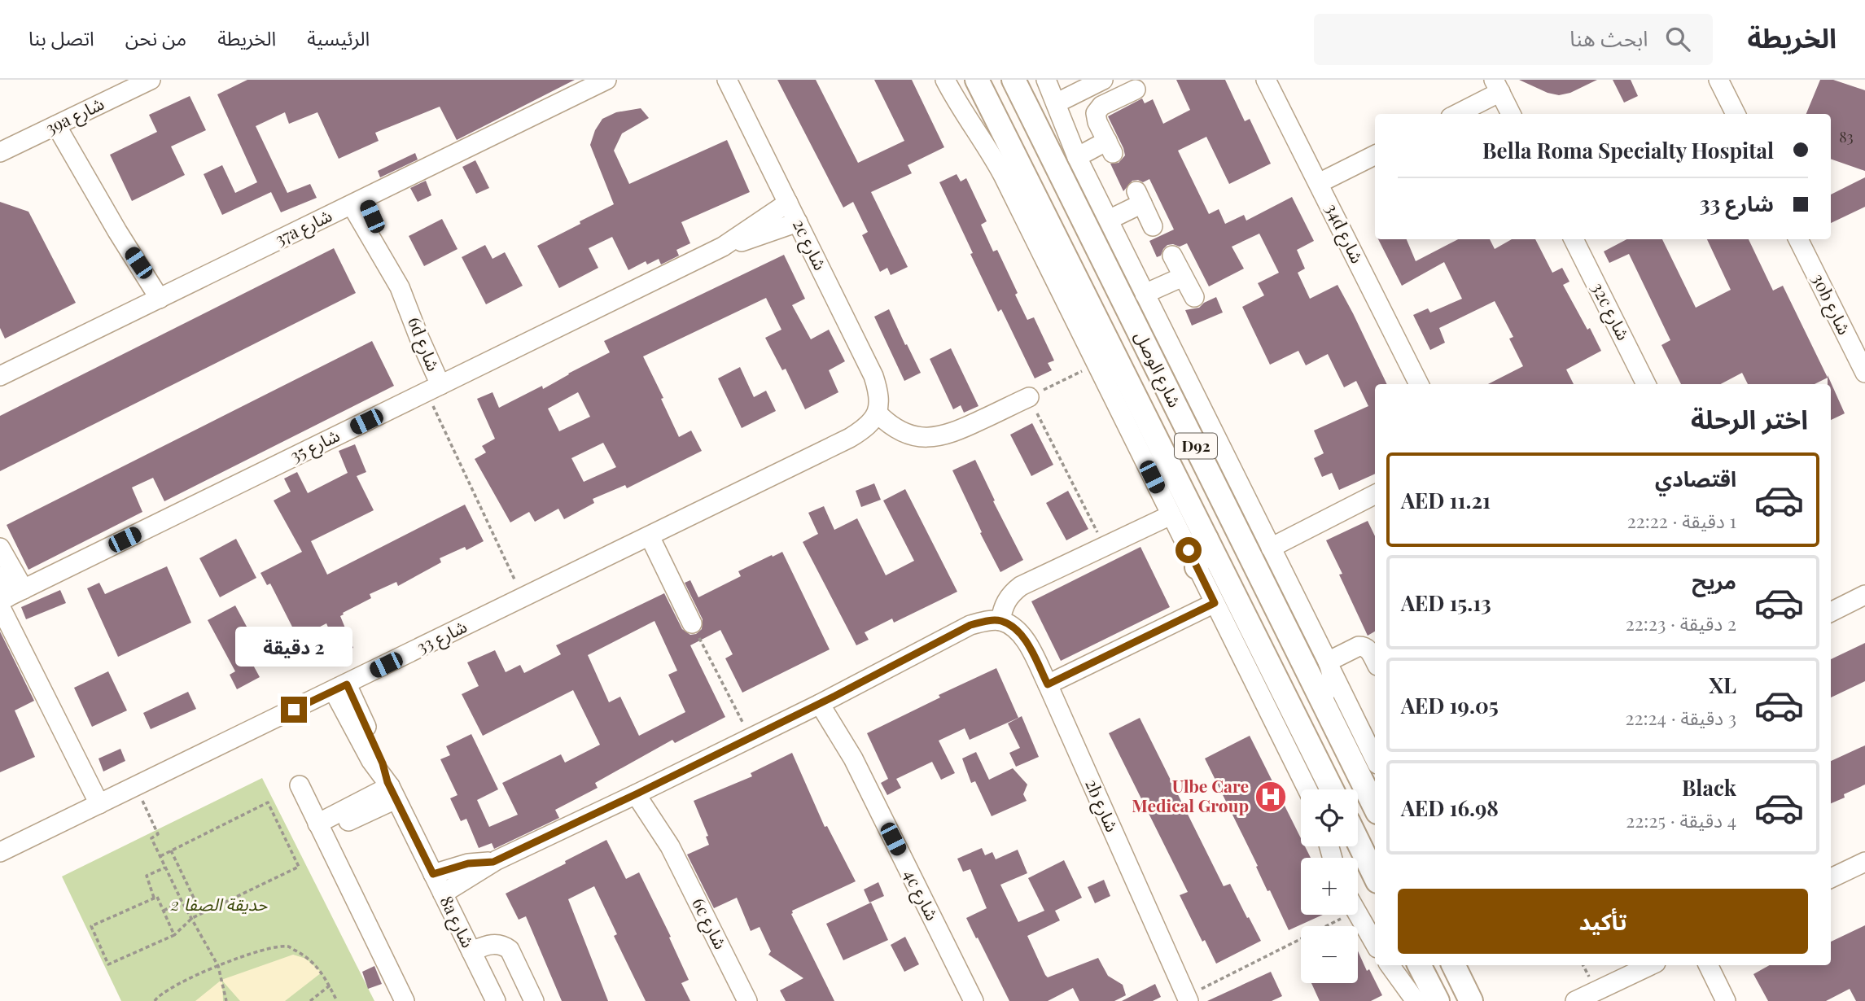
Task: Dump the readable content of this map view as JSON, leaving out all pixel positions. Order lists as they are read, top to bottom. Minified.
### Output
{"streets":{"main road":["شارع الوصل","D92"],"street":["39a شارع","37a شارع","34d شارع","2c شارع","30b شارع","32c شارع","6d شارع","شارع 35","شارع 33","2b شارع","4c شارع","8a شارع","6c شارع"]},"crossings":[["37a شارع","6d شارع"],["2c شارع","شارع 35"],["2c شارع","شارع 33"],["6d شارع","شارع 35"],["شارع 33","8a شارع"]],"parks":["حديقة الصفا 2"],"places":{"hospital":["Ulbe Care Medical Group"]},"house_numbers":["83"],"page":{"header":"الخريطة","search":"ابحث هنا","nav":["الرئيسية","الخريطة","من نحن","اتصل بنا"],"banner":["Bella Roma Specialty Hospital","شارع 33"],"heading":"اختر الرحلة","list":[{"name":"اقتصادي","note":"1 دقيقة · 22:22","value":"AED 11.21"},{"name":"مريح","note":"2 دقيقة · 22:23","value":"AED 15.13"},{"name":"XL","note":"3 دقيقة · 22:24","value":"AED 19.05"},{"name":"Black","note":"4 دقيقة · 22:25","value":"AED 16.98"}],"bubble":"2 دقيقة","map_buttons":["+","−"],"buttons":"تأكيد"}}
